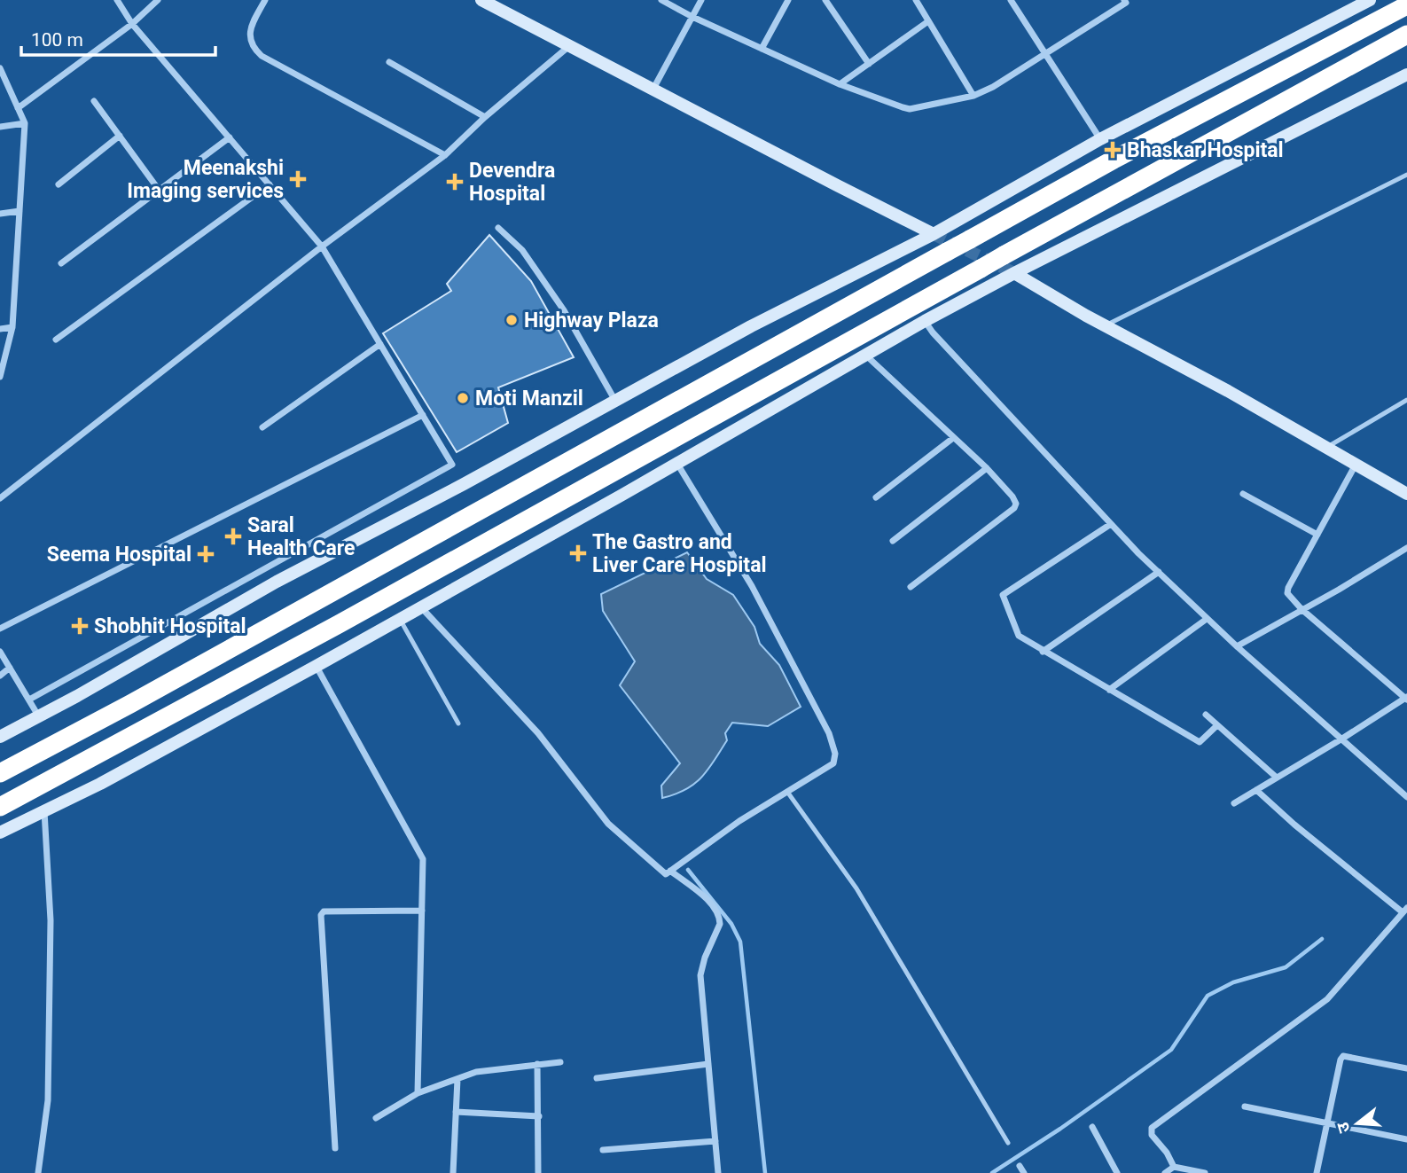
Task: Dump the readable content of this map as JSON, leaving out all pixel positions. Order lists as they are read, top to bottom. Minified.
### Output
{"places":{"health":["Bhaskar Hospital","Meenakshi Imaging services","Devendra Hospital","Saral Health Care","The Gastro and Liver Care Hospital","Seema Hospital","Shobhit Hospital"],"other":["Highway Plaza","Moti Manzil"]},"scale_bar":"100 m","north":"left"}
